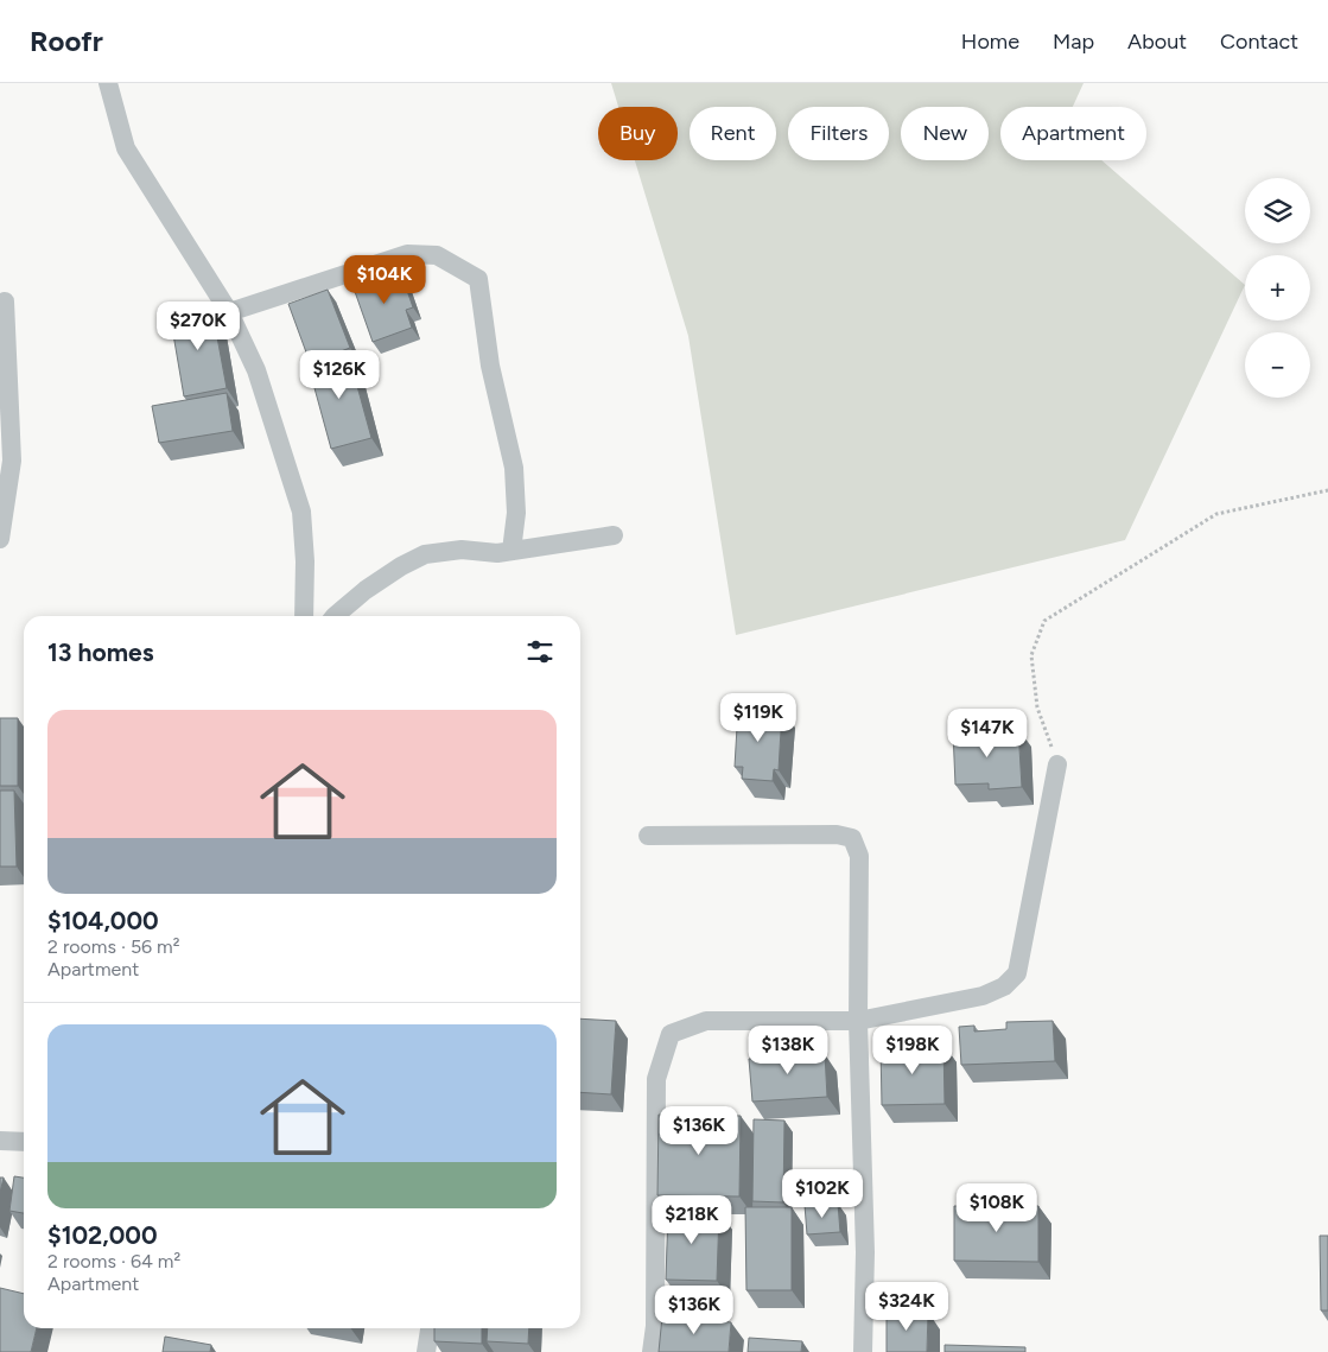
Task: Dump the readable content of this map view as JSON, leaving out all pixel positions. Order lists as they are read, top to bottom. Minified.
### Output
{"page":{"header":"Roofr","nav":["Home","Map","About","Contact"],"chip":["Buy","Rent","Filters","New","Apartment"],"map_buttons":["+","−"],"price":["$104K","$270K","$126K","$119K","$147K","$138K","$198K","$136K","$102K","$108K","$218K","$324K","$136K"],"heading":"13 homes","list":[{"name":"$104,000","note":"2 rooms · 56 m² · Apartment"},{"name":"$102,000","note":"2 rooms · 64 m² · Apartment"}]}}
